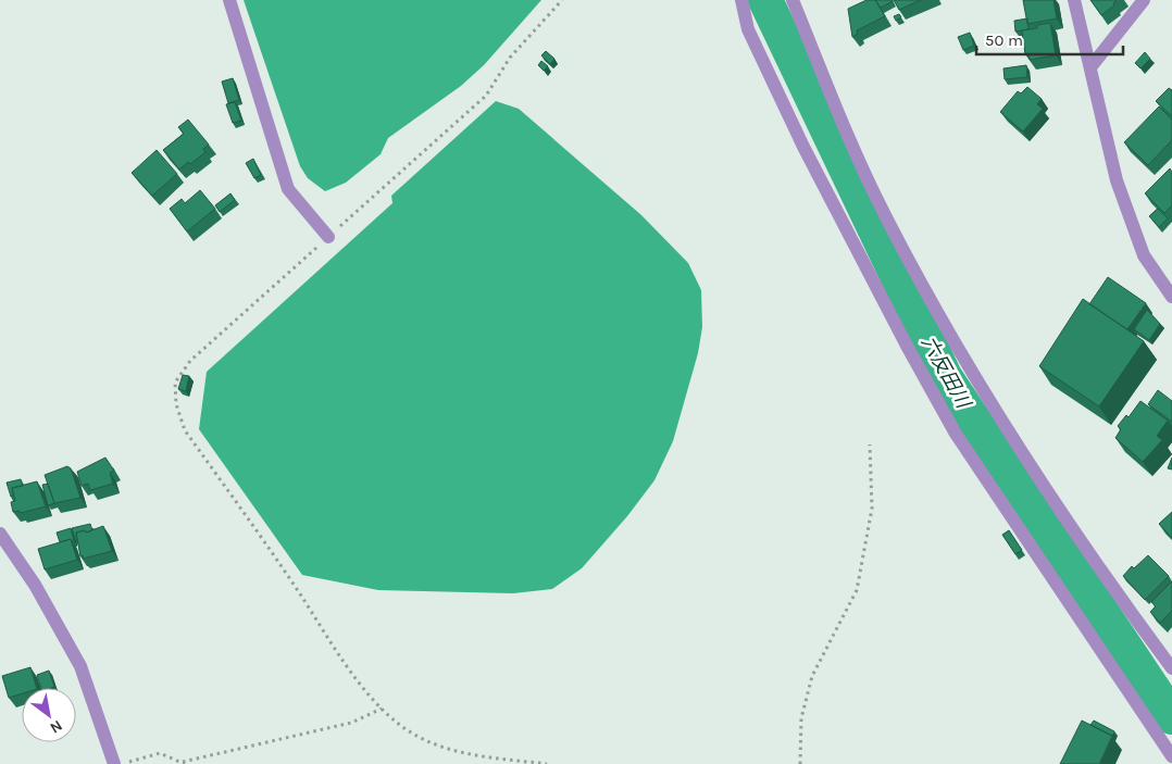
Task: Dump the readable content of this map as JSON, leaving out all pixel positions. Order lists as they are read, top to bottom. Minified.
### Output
{"water":["六反田川"],"scale_bar":"50 m","north":"bottom right"}
